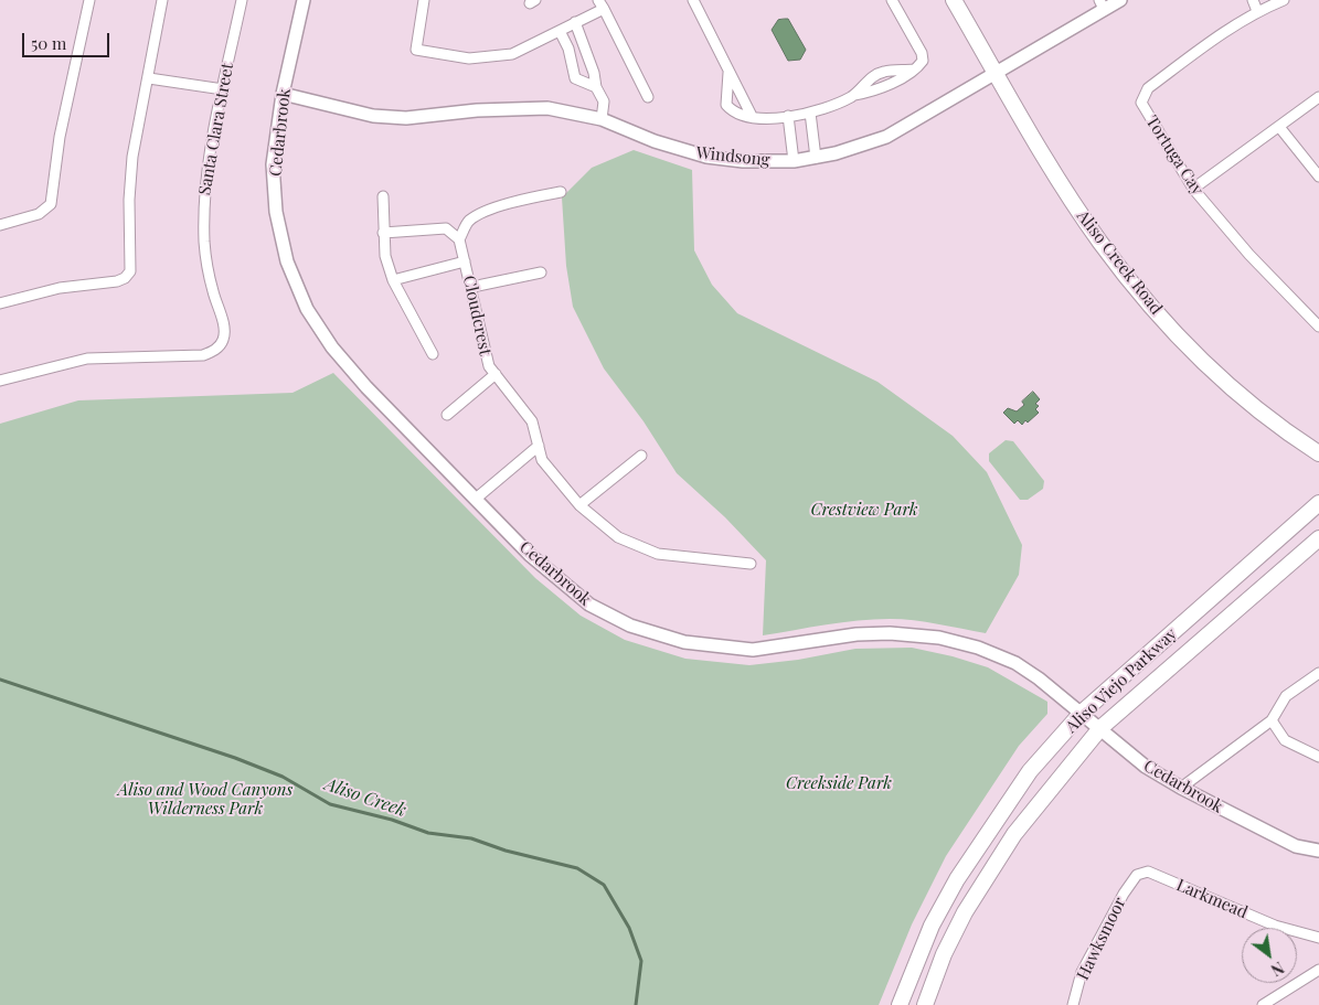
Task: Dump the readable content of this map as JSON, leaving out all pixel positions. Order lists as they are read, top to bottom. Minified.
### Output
{"streets":{"main road":["Aliso Creek Road","Aliso Viejo Parkway"],"street":["Santa Clara Street","Cedarbrook","Tortuga Cay","Windsong","Cloudcrest","Larkmead","Hawksmoor"]},"crossings":[["Cedarbrook","Windsong"],["Cedarbrook","Aliso Viejo Parkway"],["Windsong","Aliso Creek Road"],["Larkmead","Hawksmoor"]],"water":["Aliso Creek"],"parks":["Crestview Park","Creekside Park","Aliso and Wood Canyons Wilderness Park"],"scale_bar":"50 m","north":"bottom right"}
